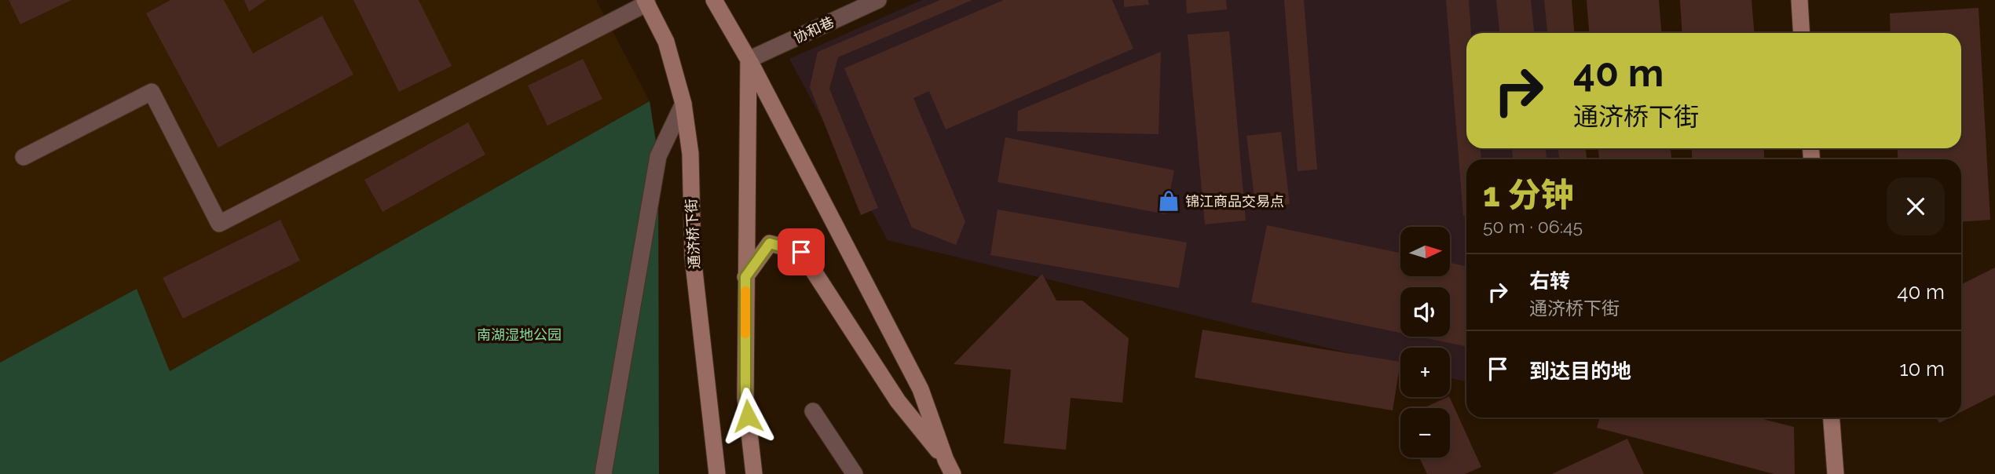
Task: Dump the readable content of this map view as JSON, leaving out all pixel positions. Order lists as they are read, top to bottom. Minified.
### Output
{"streets":{"street":["协和巷","通济桥下街"]},"parks":["南湖湿地公园"],"places":{"shop":["锦江商品交易点"]},"north":"right","page":{"turn":["40 m","通济桥下街"],"heading":["1 分钟","50 m · 06:45"],"map_buttons":["+","−"],"list":[{"name":"右转","note":"通济桥下街","value":"40 m"},{"name":"到达目的地","value":"10 m"}]}}
